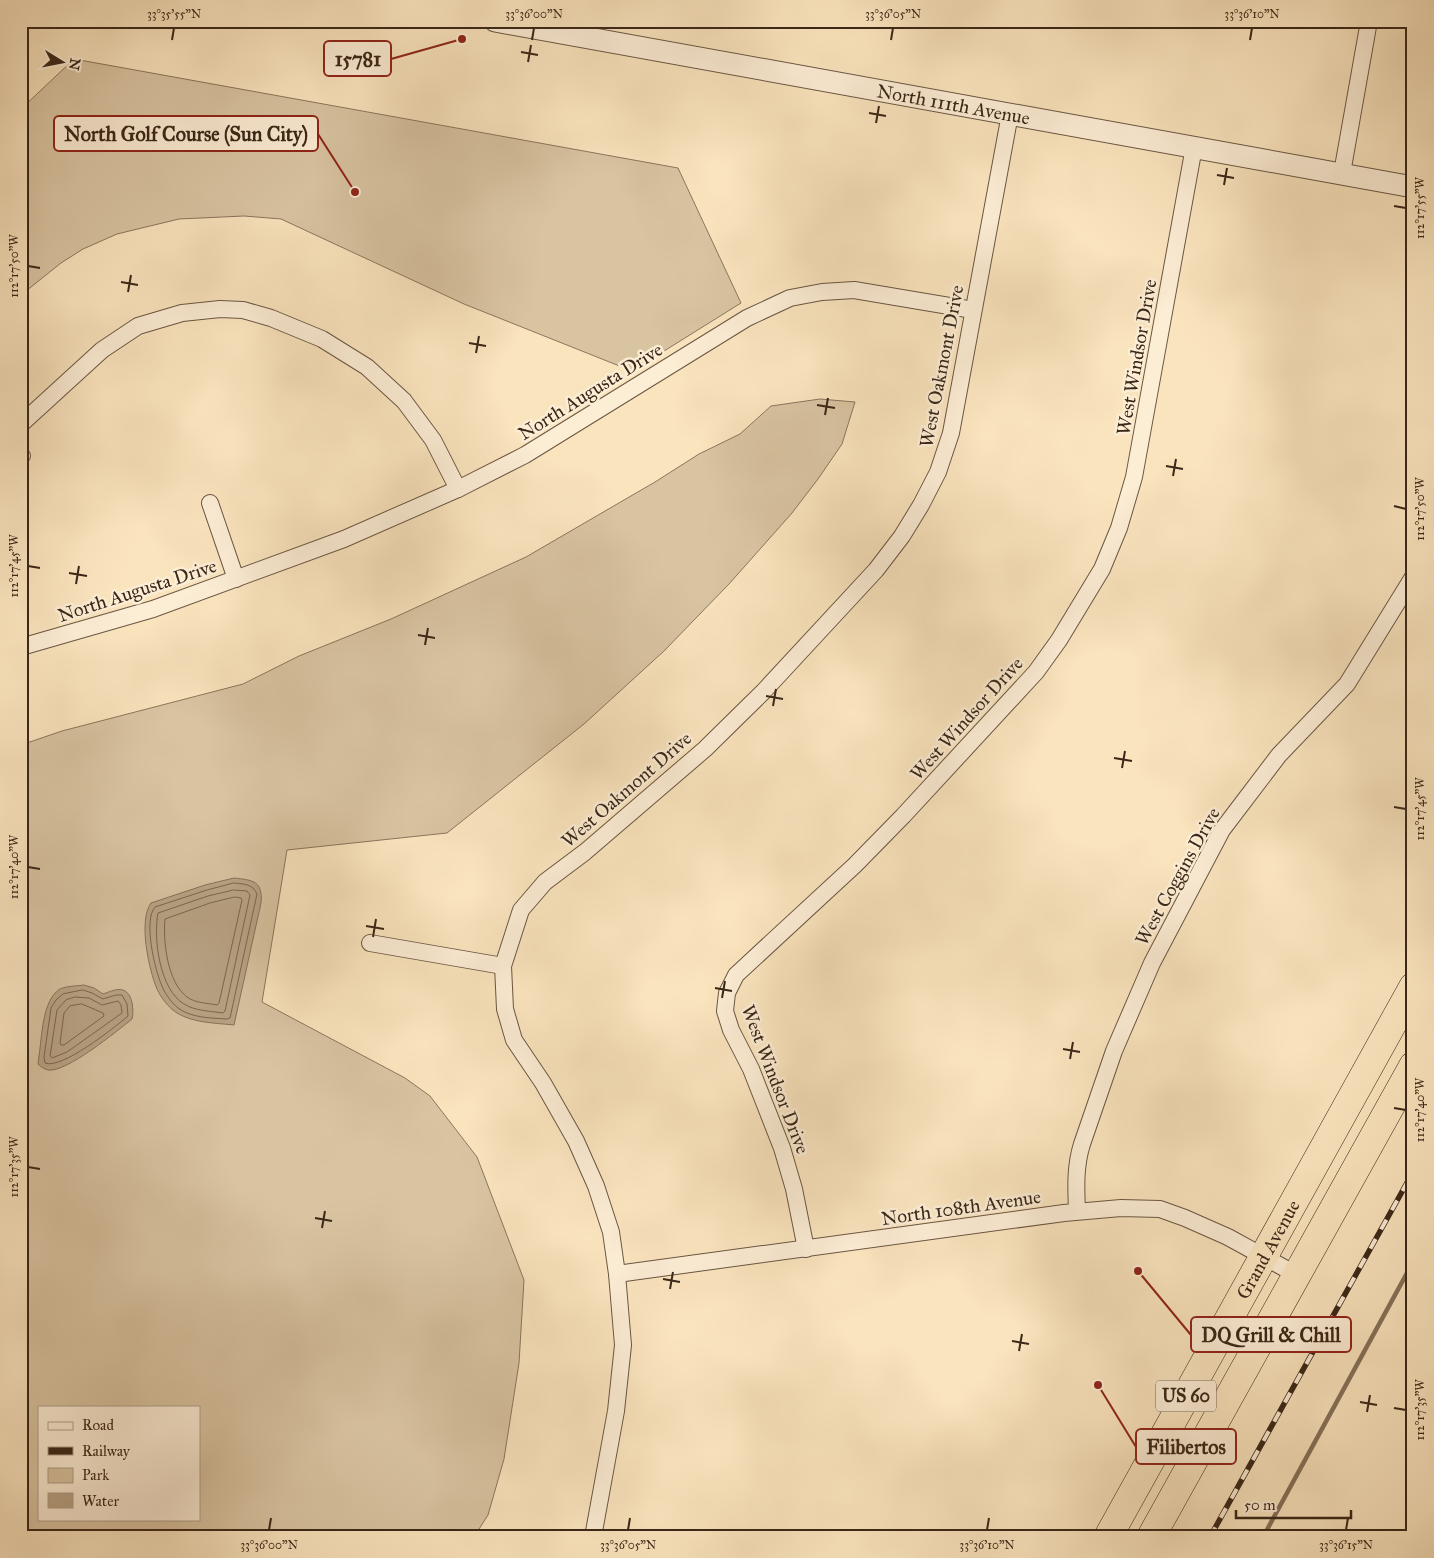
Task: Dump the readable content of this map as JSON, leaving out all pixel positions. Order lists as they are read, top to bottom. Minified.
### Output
{"streets":{"highway":["Grand Avenue","US 60"],"street":["North 111th Avenue","West Windsor Drive","West Oakmont Drive","North Augusta Drive","West Coggins Drive","North 108th Avenue"]},"crossings":[["North 111th Avenue","West Windsor Drive"],["North 111th Avenue","West Oakmont Drive"],["West Windsor Drive","North 108th Avenue"],["West Oakmont Drive","North Augusta Drive"],["West Oakmont Drive","North 108th Avenue"],["West Coggins Drive","North 108th Avenue"],["North 108th Avenue","Grand Avenue"]],"places":["15781","North Golf Course (Sun City)","DQ Grill & Chill","Filibertos"],"legend":["Road","Railway","Park","Water"],"scale_bar":"50 m","north":"right","coordinates":["33°35'55\"N","33°36'00\"N","33°36'05\"N","33°36'10\"N","112°17'55\"W","112°17'50\"W","112°17'45\"W","112°17'40\"W","112°17'35\"W","33°36'15\"N"]}
